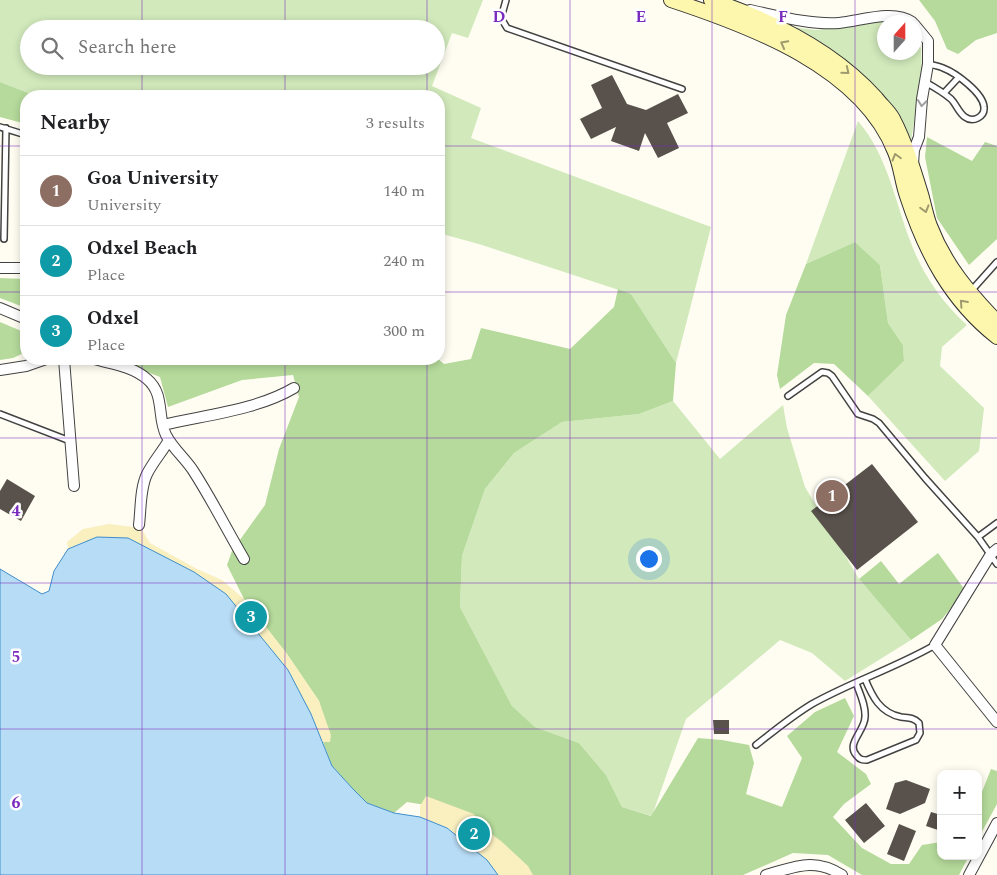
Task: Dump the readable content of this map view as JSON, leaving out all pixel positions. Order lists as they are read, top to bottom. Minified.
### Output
{"north":"top","page":{"search":"Search here","heading":["Nearby","3 results"],"list":[{"mark":"1","name":"Goa University","note":"University","value":"140 m"},{"mark":"2","name":"Odxel Beach","note":"Place","value":"240 m"},{"mark":"3","name":"Odxel","note":"Place","value":"300 m"}],"pins":["1","3","2"],"map_buttons":["+","−"]},"grid":{"columns":["D","E","F"],"rows":["4","5","6"]}}
